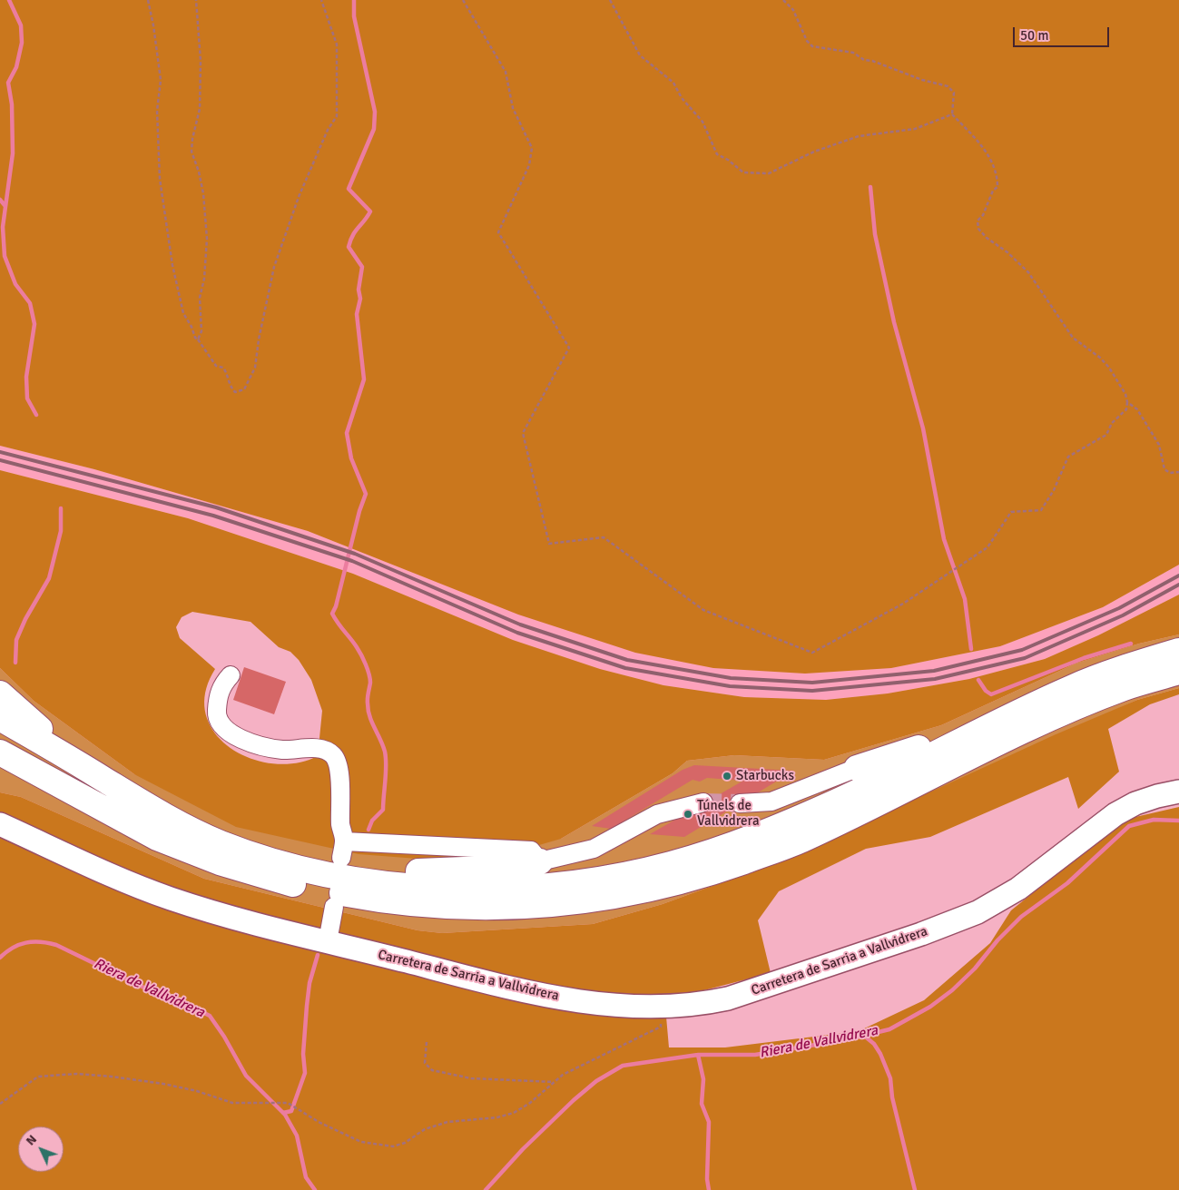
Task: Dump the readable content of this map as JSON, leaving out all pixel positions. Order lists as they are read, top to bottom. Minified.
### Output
{"streets":{"main road":["Carretera de Sarria a Vallvidrera"]},"water":["Riera de Vallvidrera"],"places":["Starbucks","Túnels de Vallvidrera"],"scale_bar":"50 m","north":"top left"}
